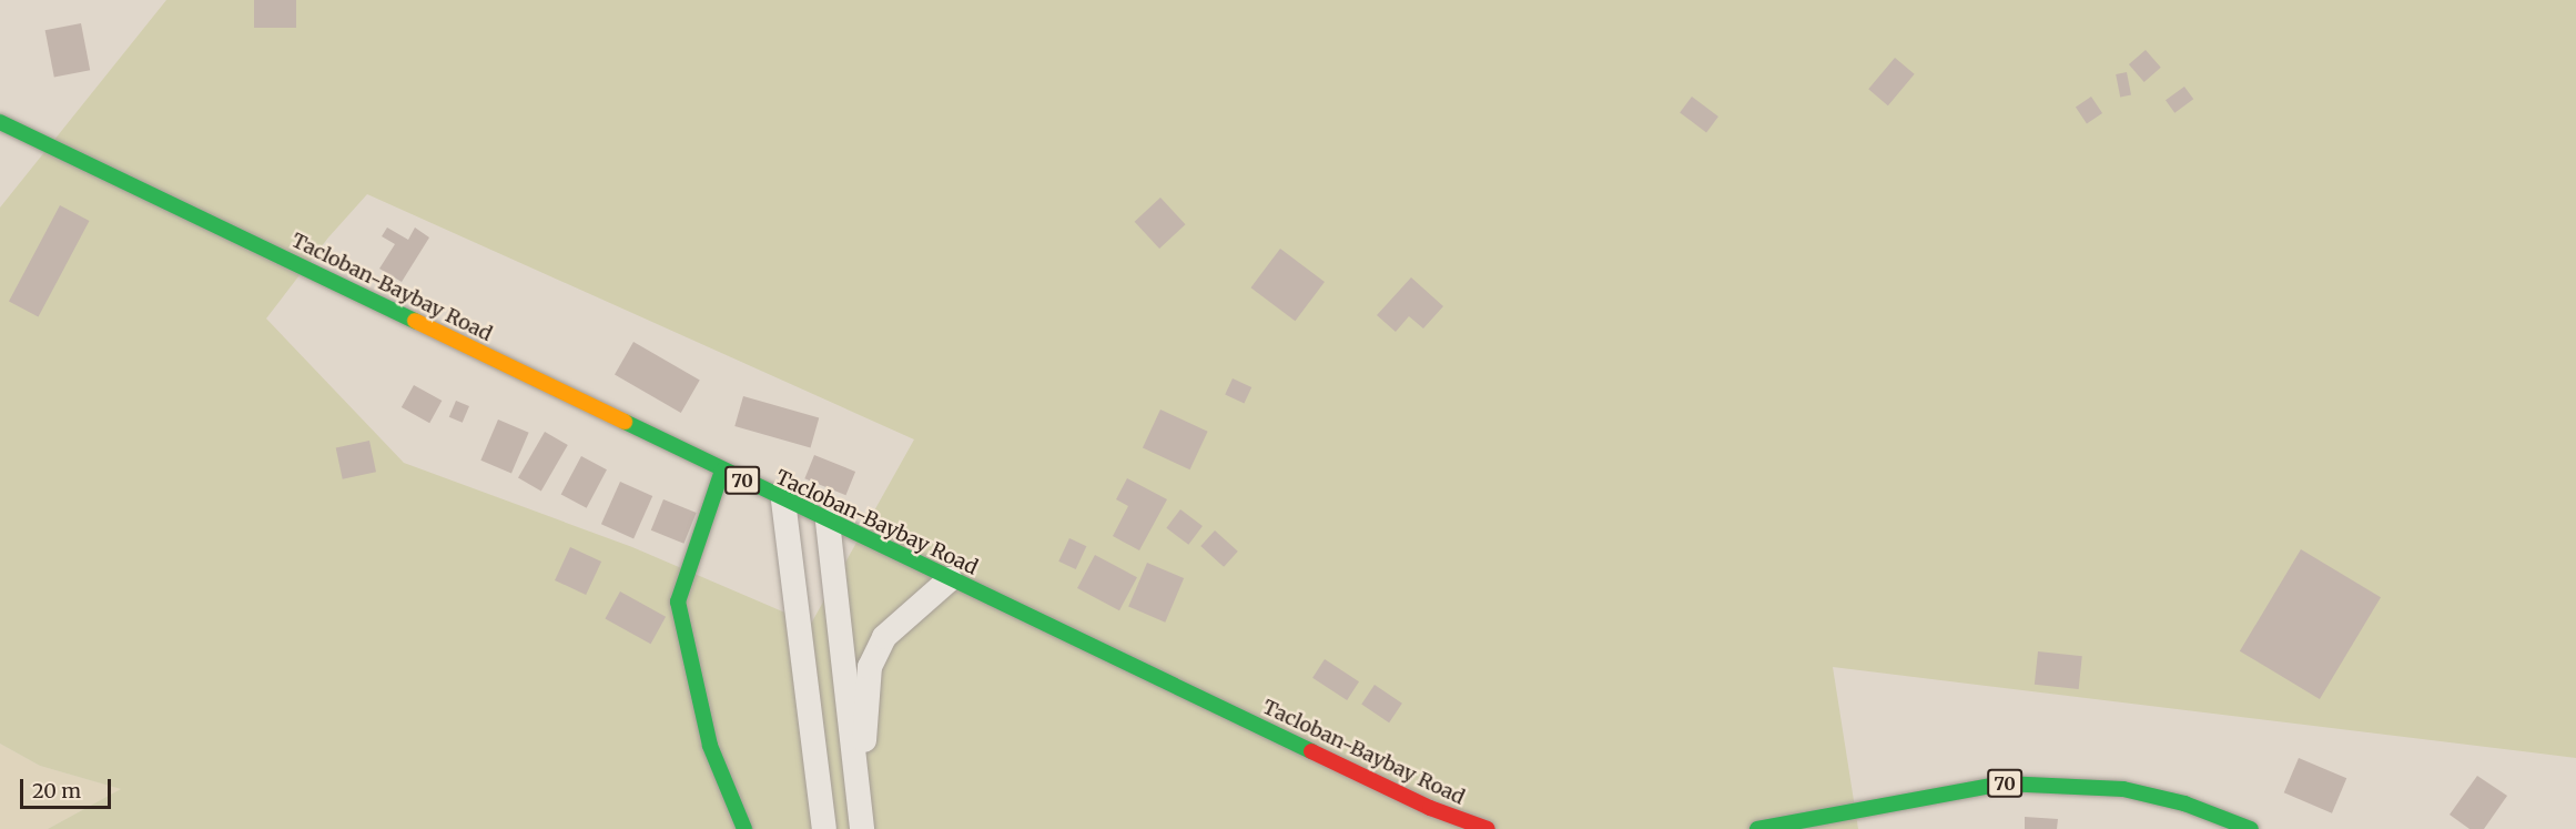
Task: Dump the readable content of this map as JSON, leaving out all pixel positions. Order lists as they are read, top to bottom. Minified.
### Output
{"streets":{"main road":["Tacloban-Baybay Road","70"]},"scale_bar":"20 m"}
